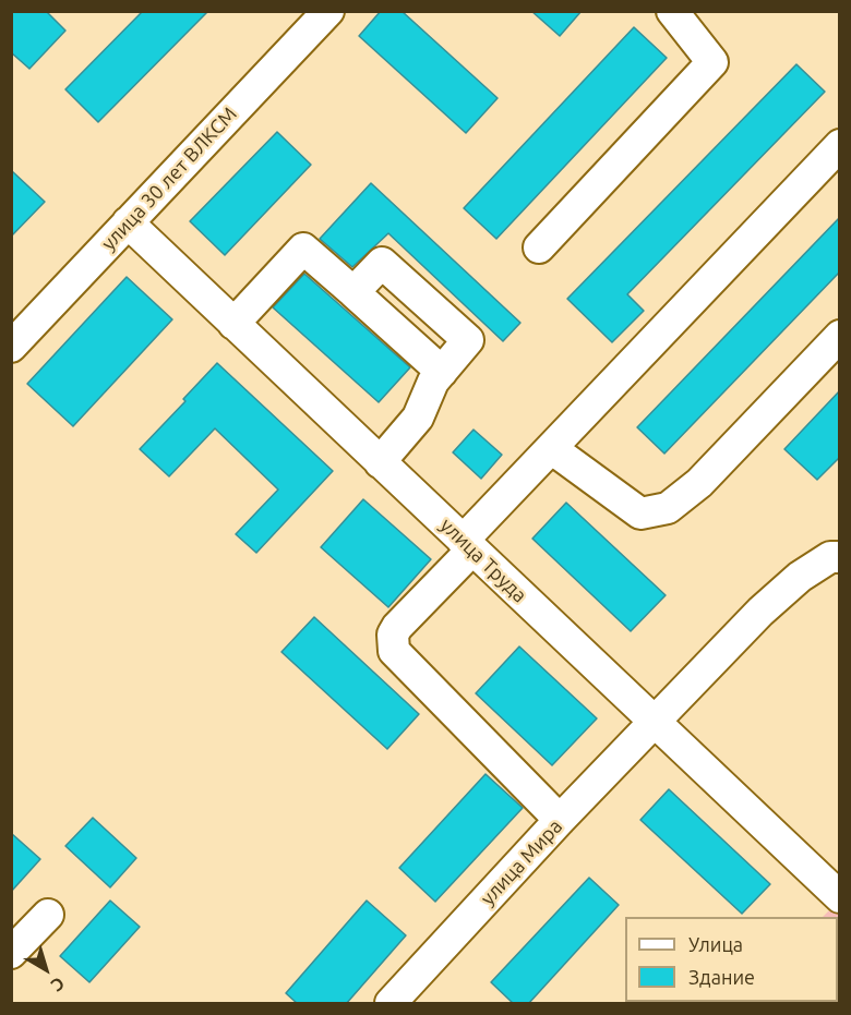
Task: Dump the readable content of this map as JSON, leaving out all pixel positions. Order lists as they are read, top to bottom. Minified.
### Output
{"streets":{"street":["улица 30 лет ВЛКСМ","улица Труда","улица Мира"]},"crossings":[["улица 30 лет ВЛКСМ","улица Труда"],["улица Труда","улица Мира"]],"legend":["Улица","Здание"],"north":"bottom right"}
